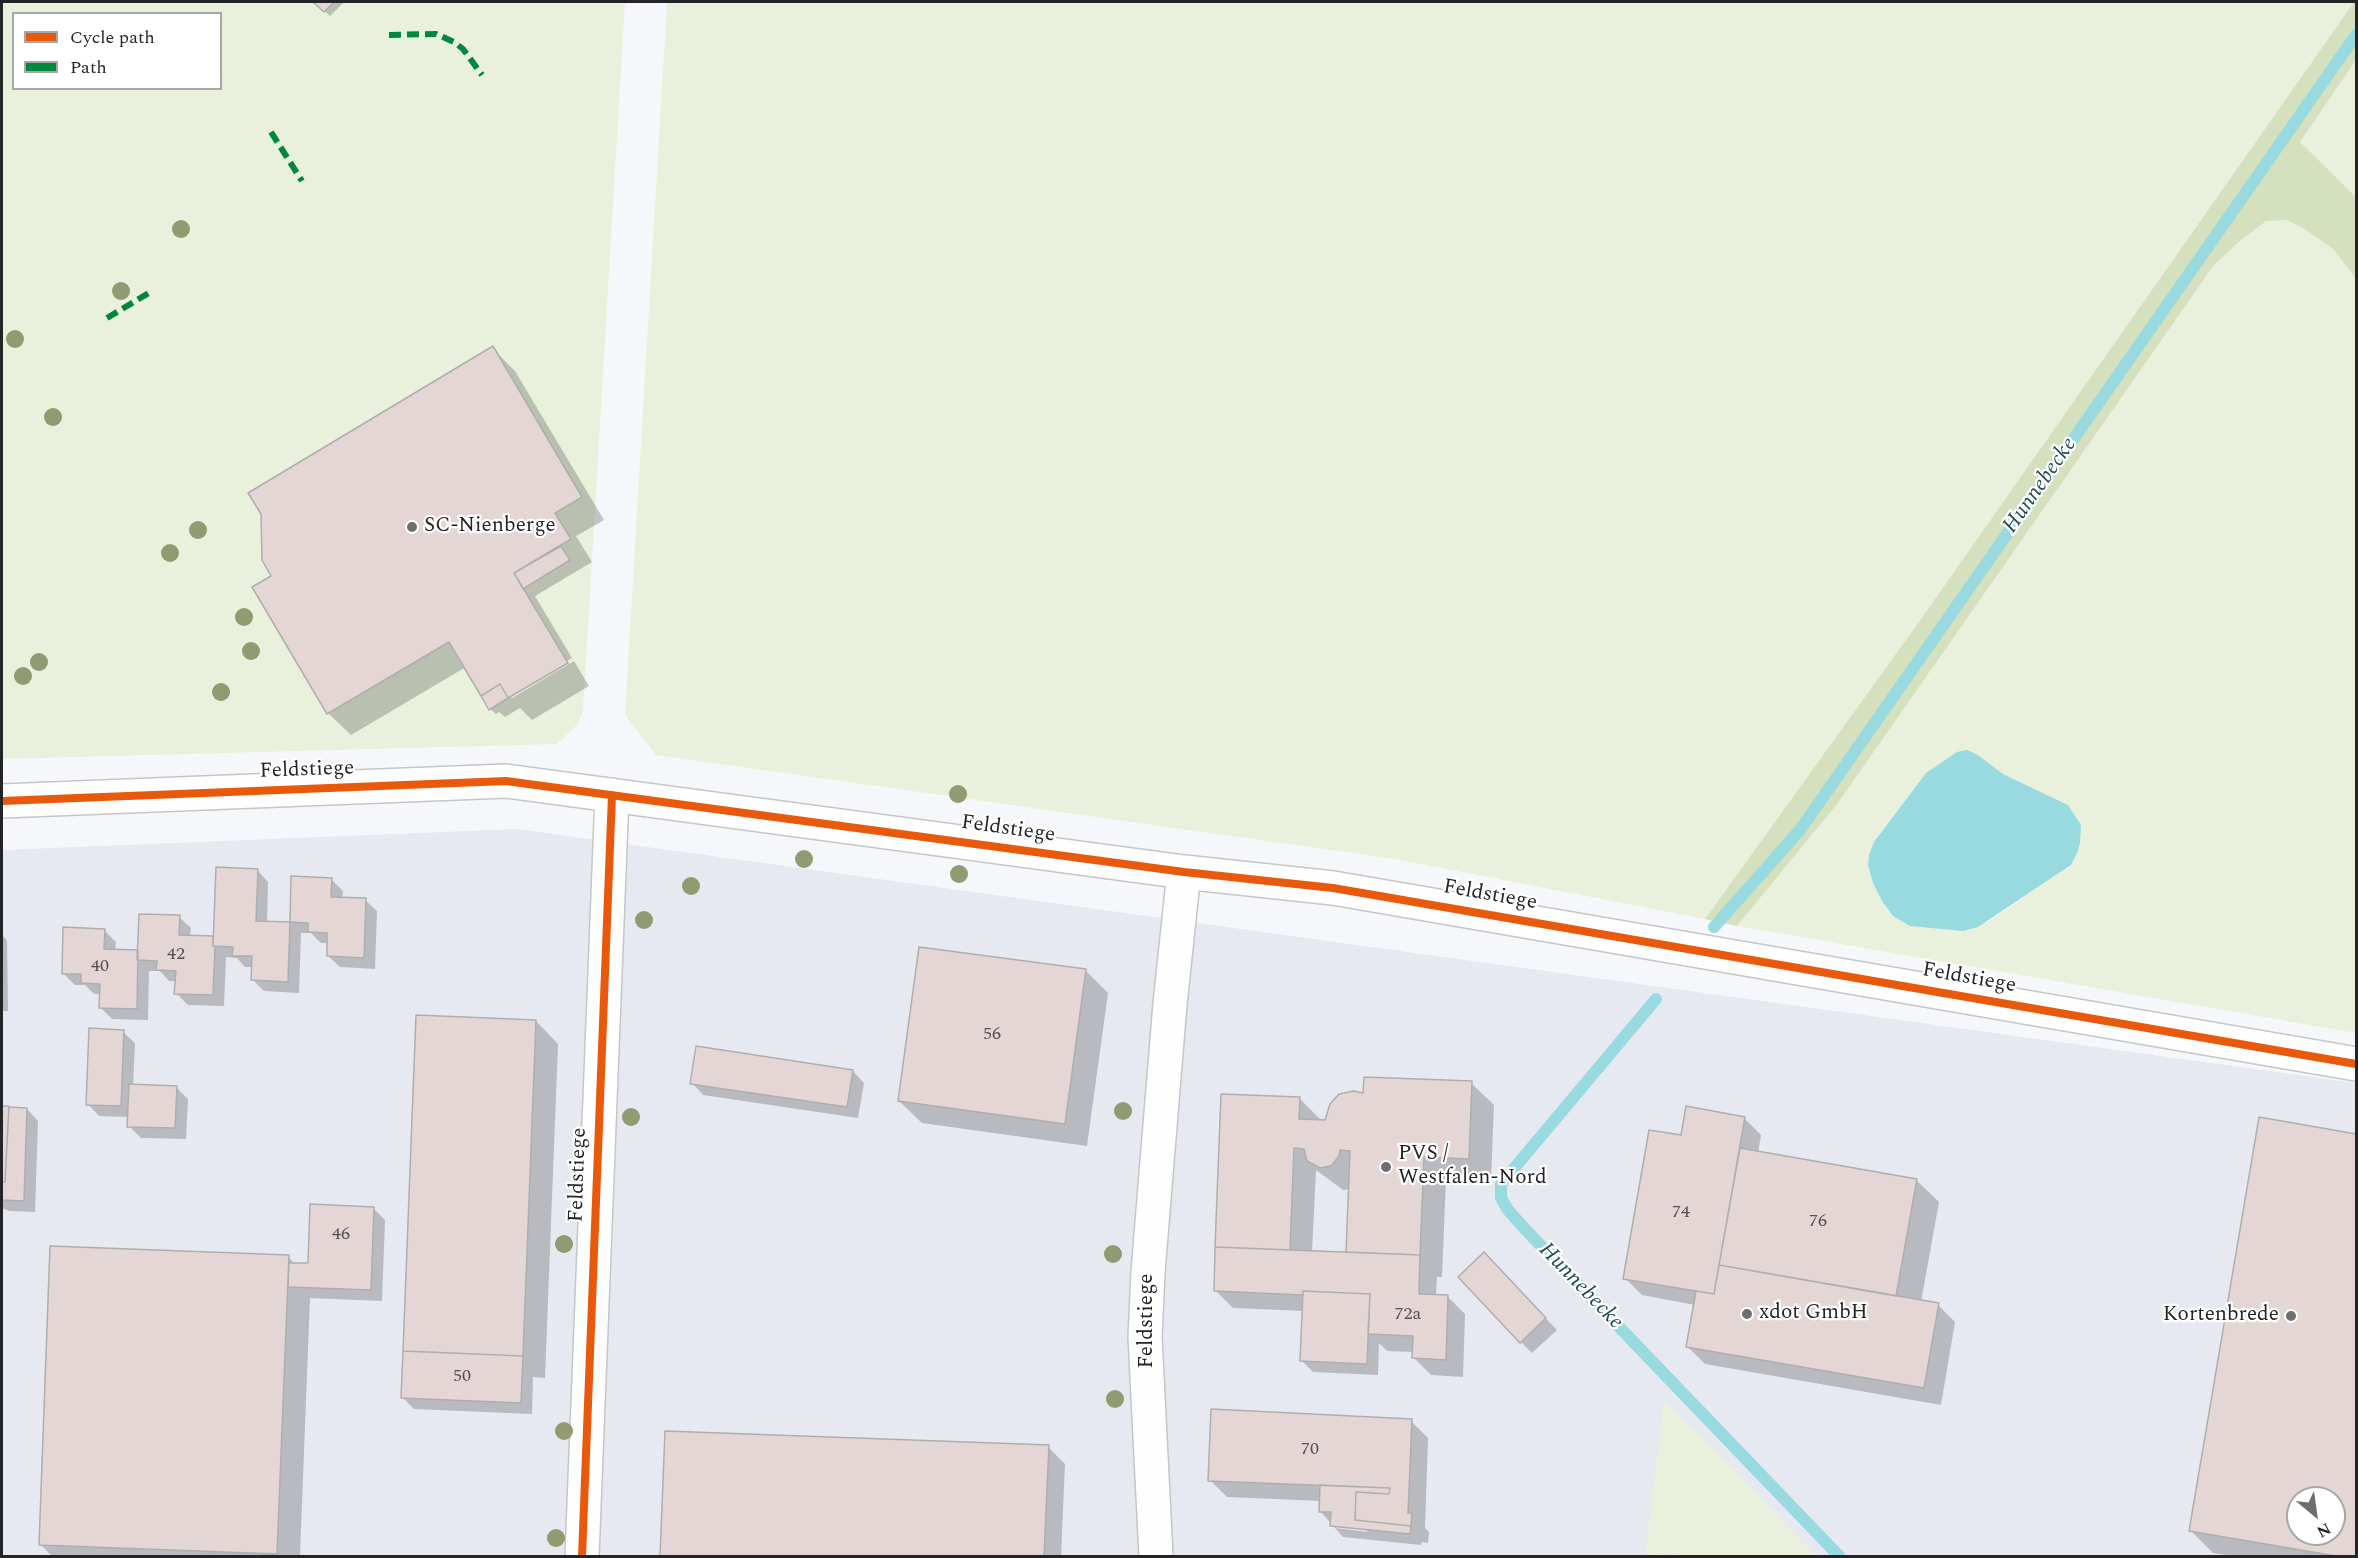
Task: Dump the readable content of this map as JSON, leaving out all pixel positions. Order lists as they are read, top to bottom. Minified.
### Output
{"streets":{"street":["Feldstiege"]},"water":["Hunnebecke"],"places":["SC-Nienberge","PVS / Westfalen-Nord","xdot GmbH","Kortenbrede"],"house_numbers":["42","40","56","74","76","46","72a","50","70"],"legend":["Cycle path","Path"],"north":"bottom right"}
